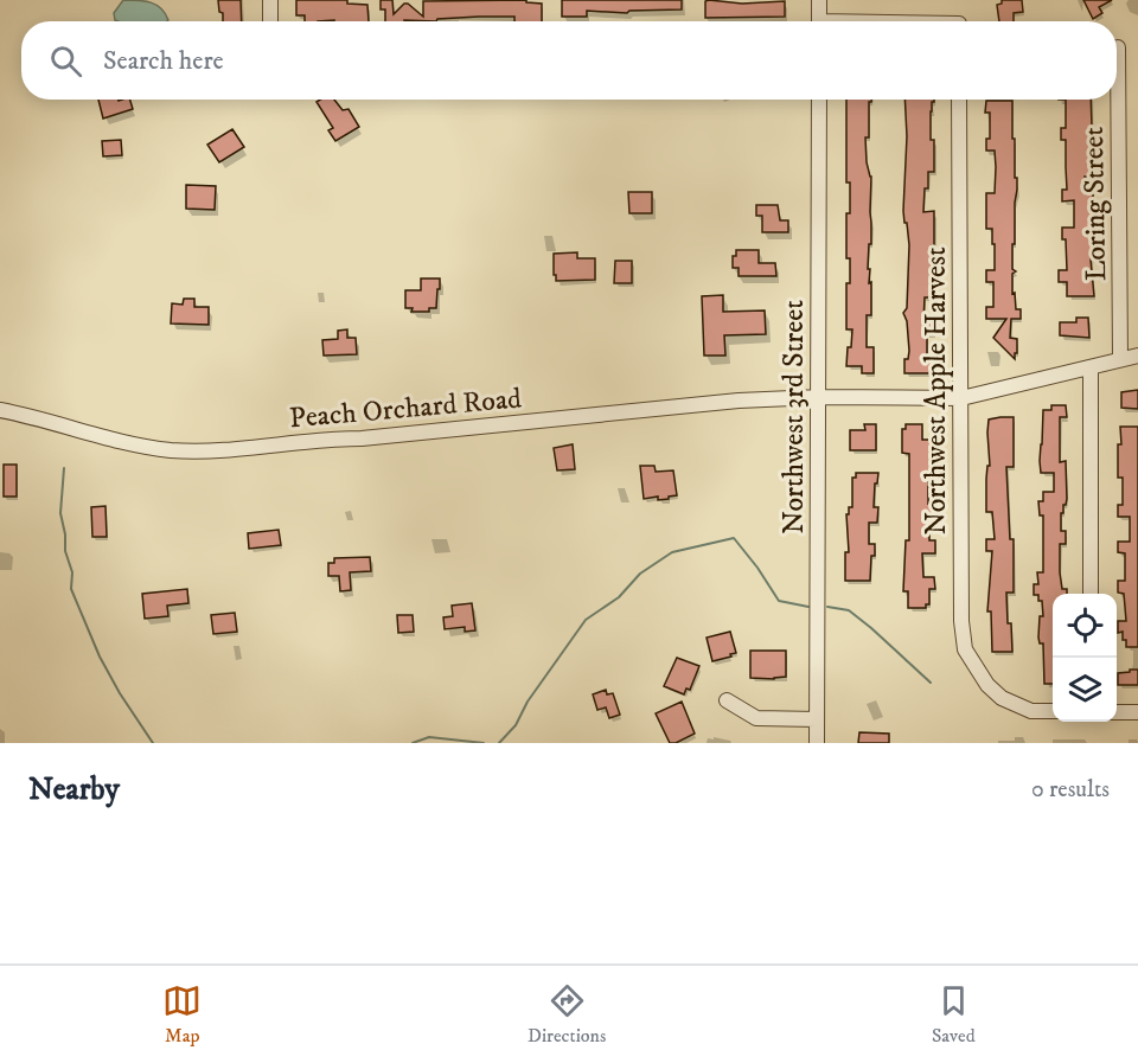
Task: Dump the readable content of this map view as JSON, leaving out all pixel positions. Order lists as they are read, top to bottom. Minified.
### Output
{"streets":{"street":["Loring Street","Northwest Apple Harvest","Peach Orchard Road","Northwest 3rd Street"]},"crossings":[["Loring Street","Peach Orchard Road"],["Northwest Apple Harvest","Peach Orchard Road"],["Peach Orchard Road","Northwest 3rd Street"]],"page":{"search":"Search here","heading":["Nearby","0 results"],"nav":["Map","Directions","Saved"]}}
